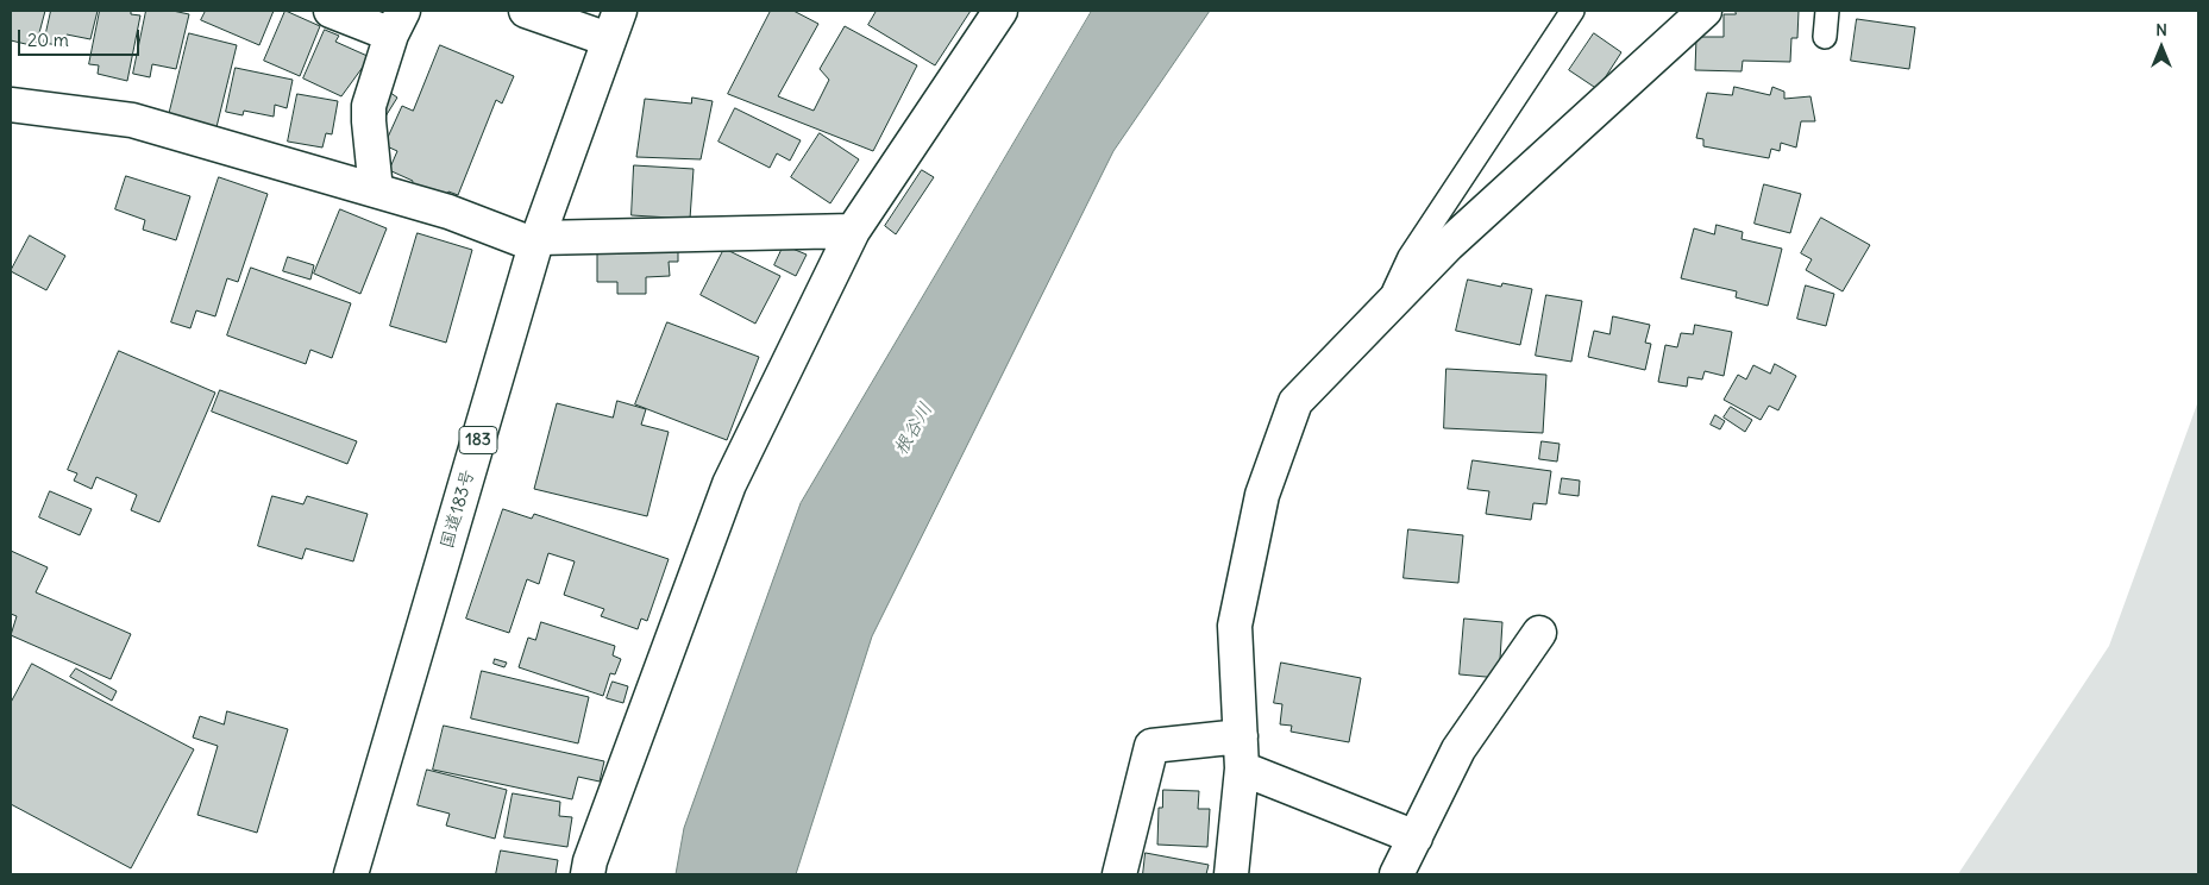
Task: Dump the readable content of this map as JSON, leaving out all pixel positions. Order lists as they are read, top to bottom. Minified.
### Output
{"streets":{"main road":["183","国道183号"]},"water":["根谷川"],"scale_bar":"20 m","north":"top"}
